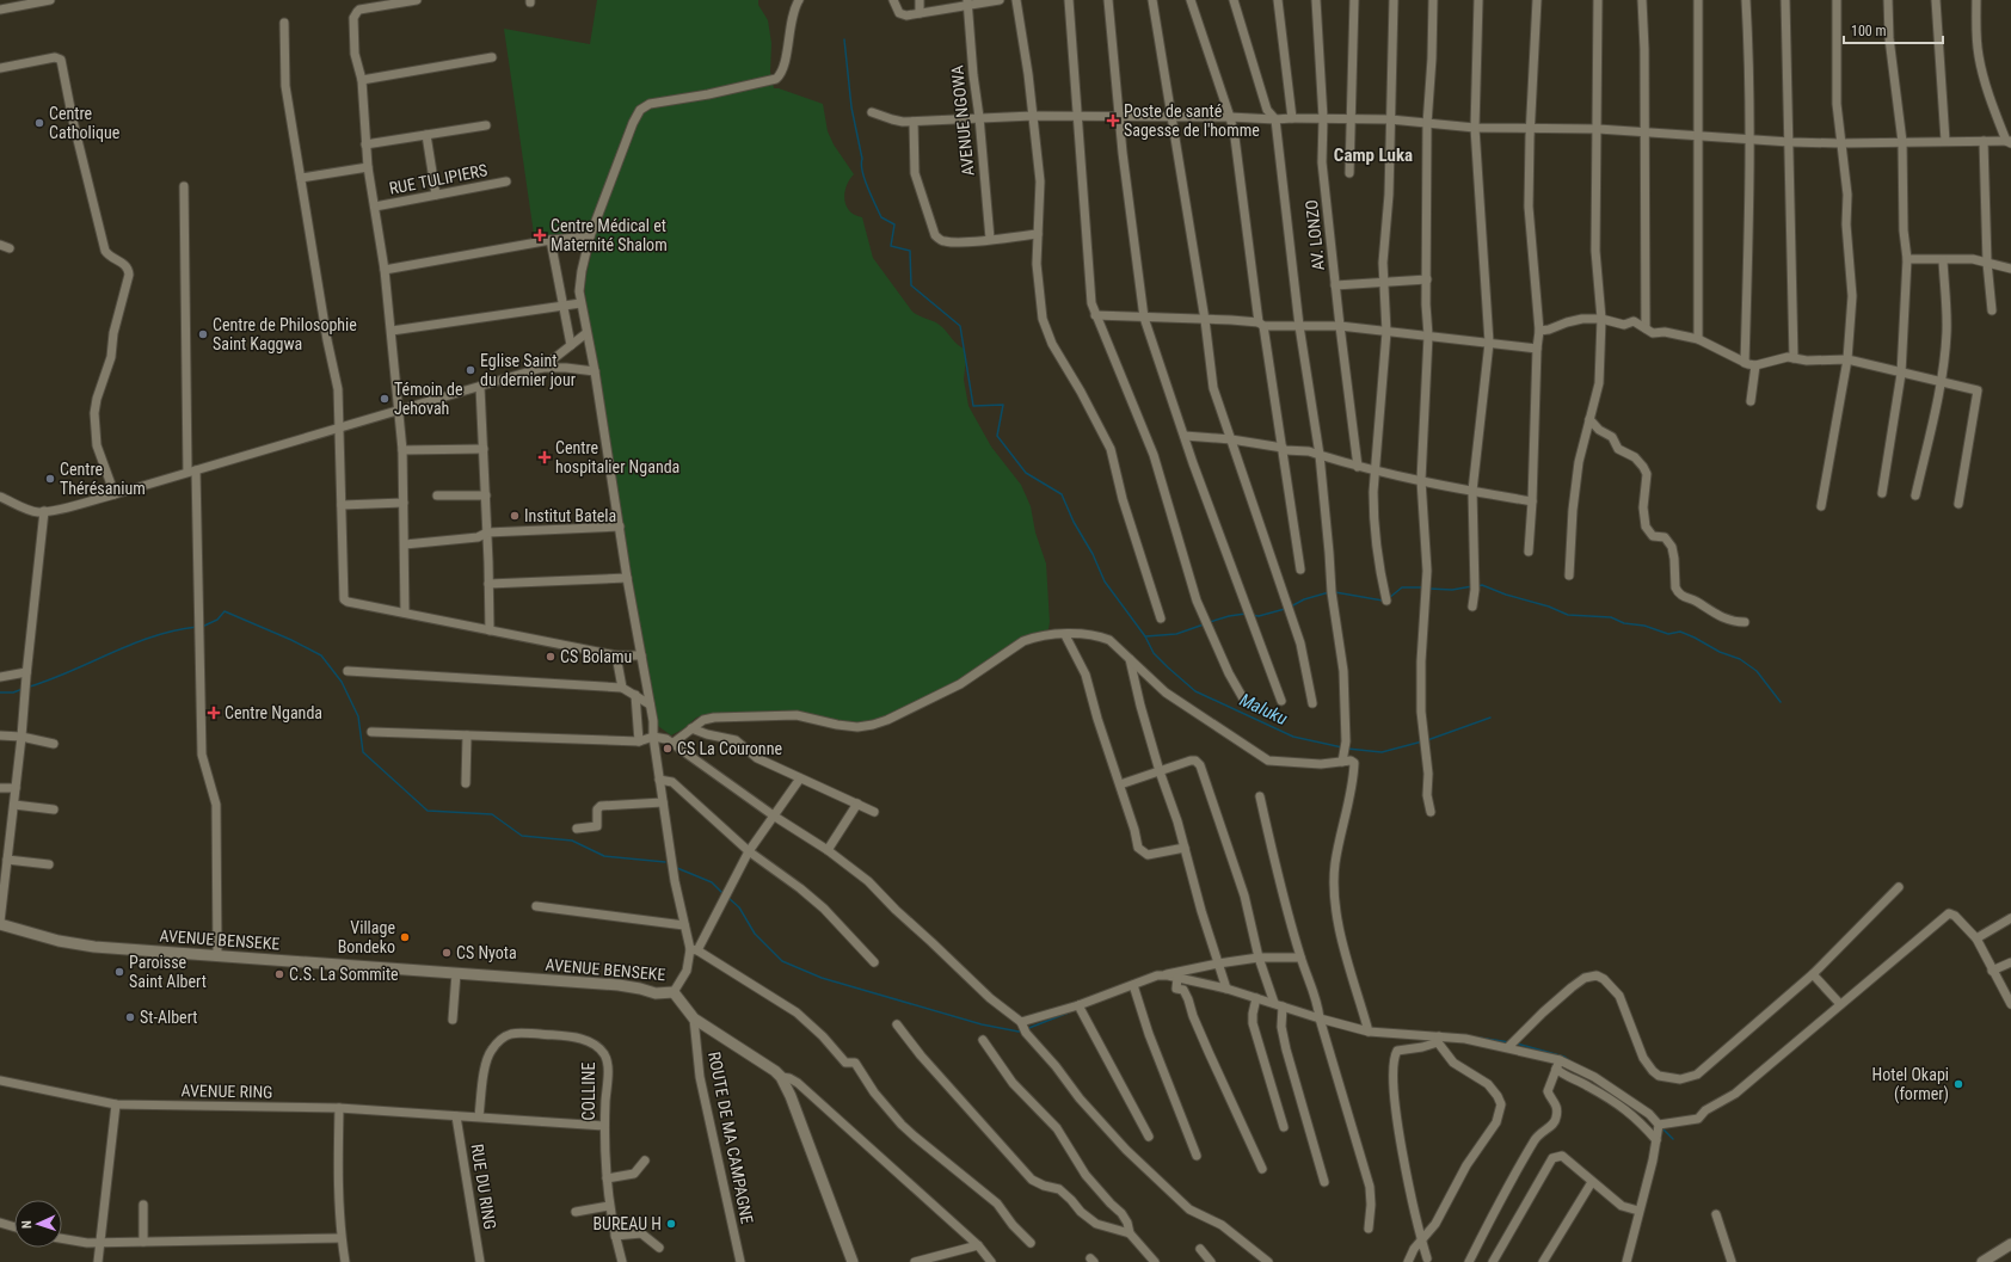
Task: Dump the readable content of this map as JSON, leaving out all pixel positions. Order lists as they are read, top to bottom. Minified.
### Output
{"streets":{"street":["AVENUE NGOWA","RUE TULIPIERS","AV. LONZO","AVENUE BENSEKE","AVENUE RING","COLLINE","ROUTE DE MA CAMPAGNE","RUE DU RING"]},"crossings":[["AVENUE BENSEKE","ROUTE DE MA CAMPAGNE"],["AVENUE RING","COLLINE"],["AVENUE RING","RUE DU RING"]],"districts":["Camp Luka"],"water":["Maluku"],"places":{"health":["Poste de santé Sagesse de l'homme","Centre Médical et Maternité Shalom","Centre hospitalier Nganda","Centre Nganda"],"other":["Centre Catholique","Centre de Philosophie Saint Kaggwa","Eglise Saint du dernier jour","Témoin de Jehovah","Centre Thérésanium","Institut Batela","CS Bolamu","CS La Couronne","Village Bondeko","CS Nyota","Paroisse Saint Albert","C.S. La Sommite","St-Albert","Hotel Okapi (former)","BUREAU H"]},"scale_bar":"100 m","north":"left"}
